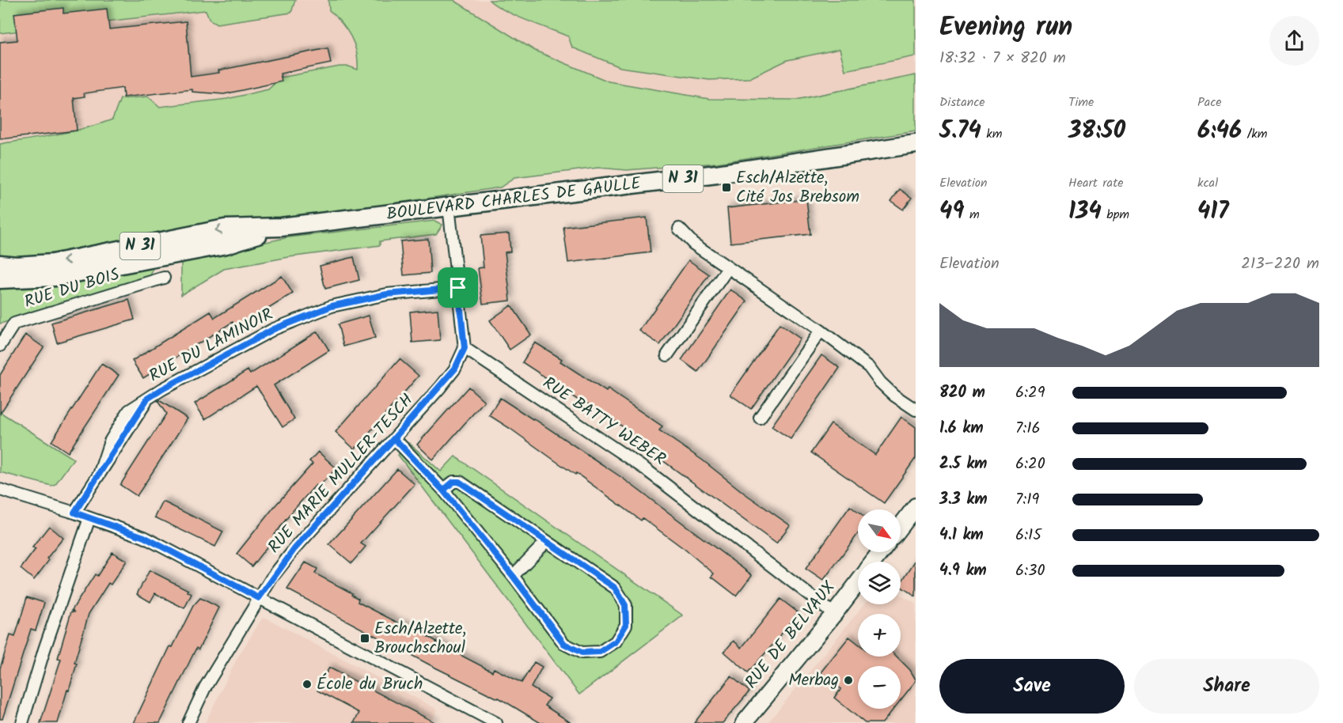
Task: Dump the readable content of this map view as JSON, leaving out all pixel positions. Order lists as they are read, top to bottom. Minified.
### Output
{"streets":{"main road":["N 31","BOULEVARD CHARLES DE GAULLE"],"street":["RUE DU BOIS","RUE DU LAMINOIR","RUE BATTY WEBER","RUE MARIE MULLER-TESCH","RUE DE BELVAUX"]},"crossings":[["RUE BATTY WEBER","RUE MARIE MULLER-TESCH"],["RUE BATTY WEBER","RUE DE BELVAUX"]],"places":{"transit":["Esch/Alzette, Cité Jos Brebsom","Esch/Alzette, Brouchschoul"],"other":["Merbag","École du Bruch"]},"north":"bottom right","page":{"heading":["Evening run","18:32 · 7 × 820 m"],"stats":[["Distance","5.74 km"],["Time","38:50"],["Pace","6:46 /km"],["Elevation","49 m"],["Heart rate","134 bpm"],["kcal","417"]],"chart":["Elevation","213–220 m"],"list":[{"name":"820 m","note":"6:29"},{"name":"1.6 km","note":"7:16"},{"name":"2.5 km","note":"6:20"},{"name":"3.3 km","note":"7:19"},{"name":"4.1 km","note":"6:15"},{"name":"4.9 km","note":"6:30"}],"map_buttons":["+","−"],"buttons":["Save","Share"]}}
